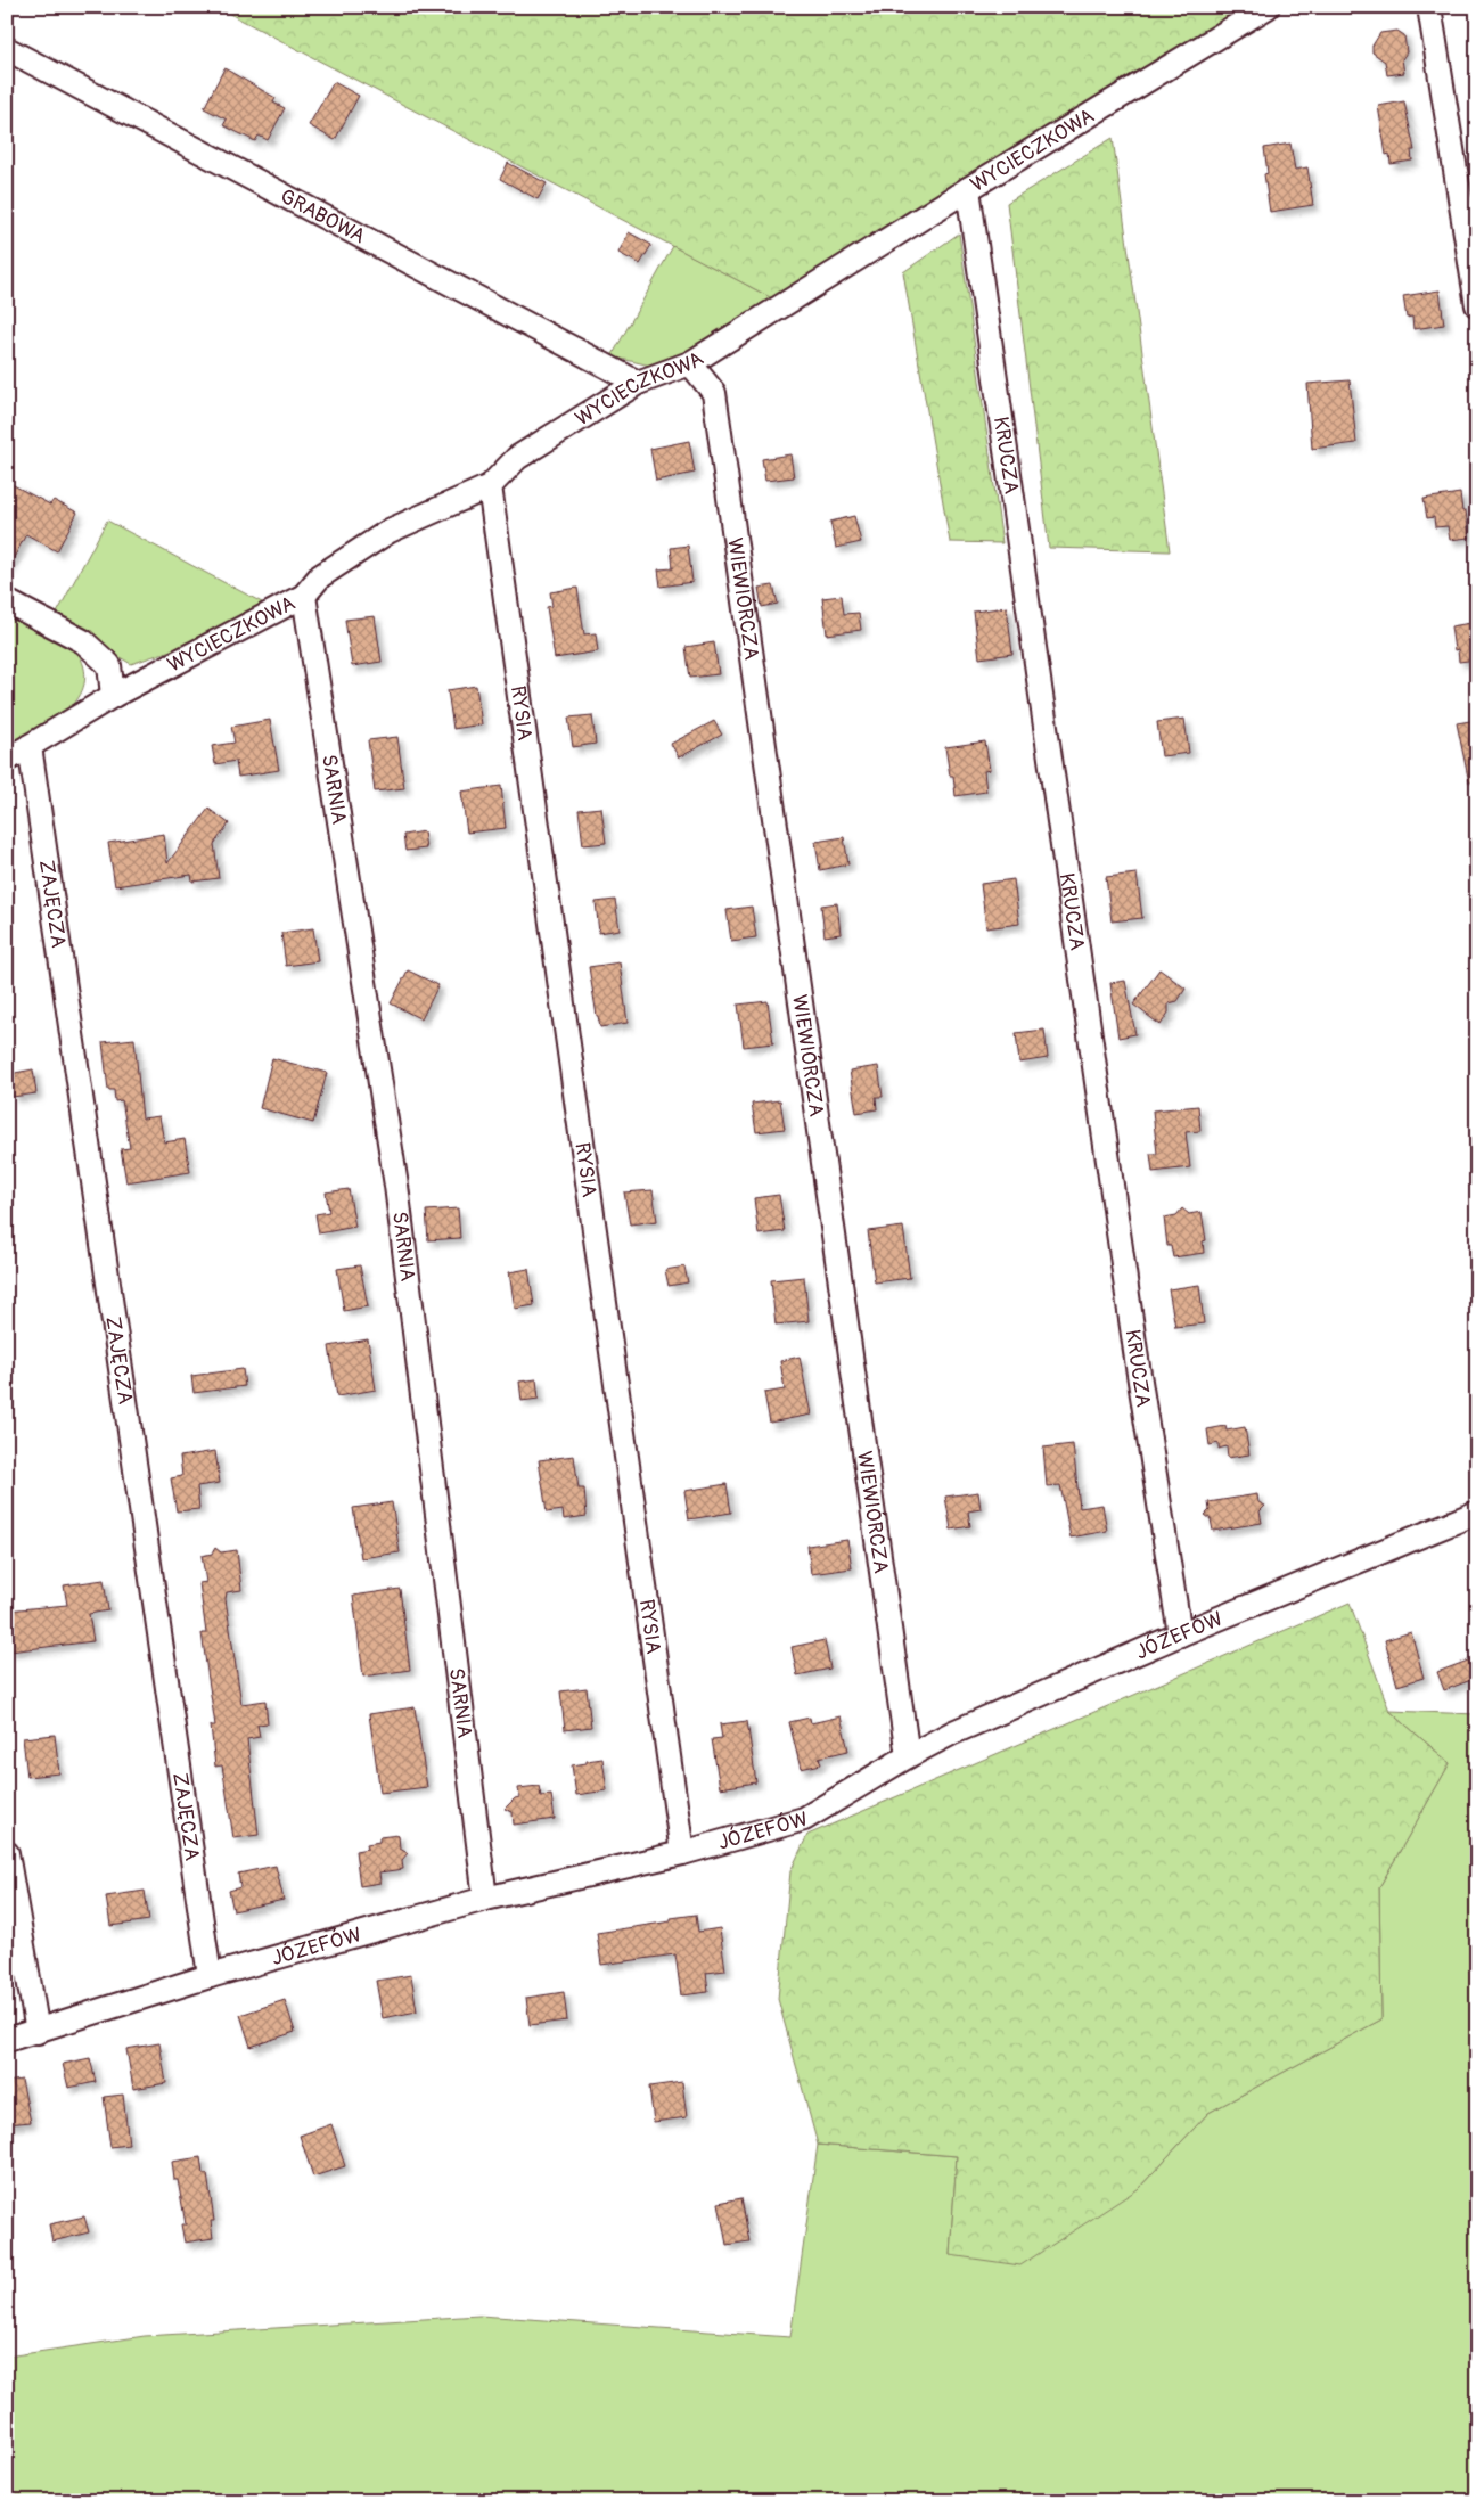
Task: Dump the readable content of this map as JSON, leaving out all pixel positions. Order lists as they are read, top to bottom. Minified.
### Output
{"streets":{"street":["WYCIECZKOWA","GRABOWA","KRUCZA","WIEWIÓRCZA","RYSIA","SARNIA","ZAJĘCZA","JÓZEFÓW"]},"crossings":[["WYCIECZKOWA","GRABOWA"],["WYCIECZKOWA","KRUCZA"],["WYCIECZKOWA","WIEWIÓRCZA"],["WYCIECZKOWA","RYSIA"],["WYCIECZKOWA","SARNIA"],["WYCIECZKOWA","ZAJĘCZA"],["KRUCZA","JÓZEFÓW"],["WIEWIÓRCZA","JÓZEFÓW"],["RYSIA","JÓZEFÓW"],["SARNIA","JÓZEFÓW"],["ZAJĘCZA","JÓZEFÓW"]]}
